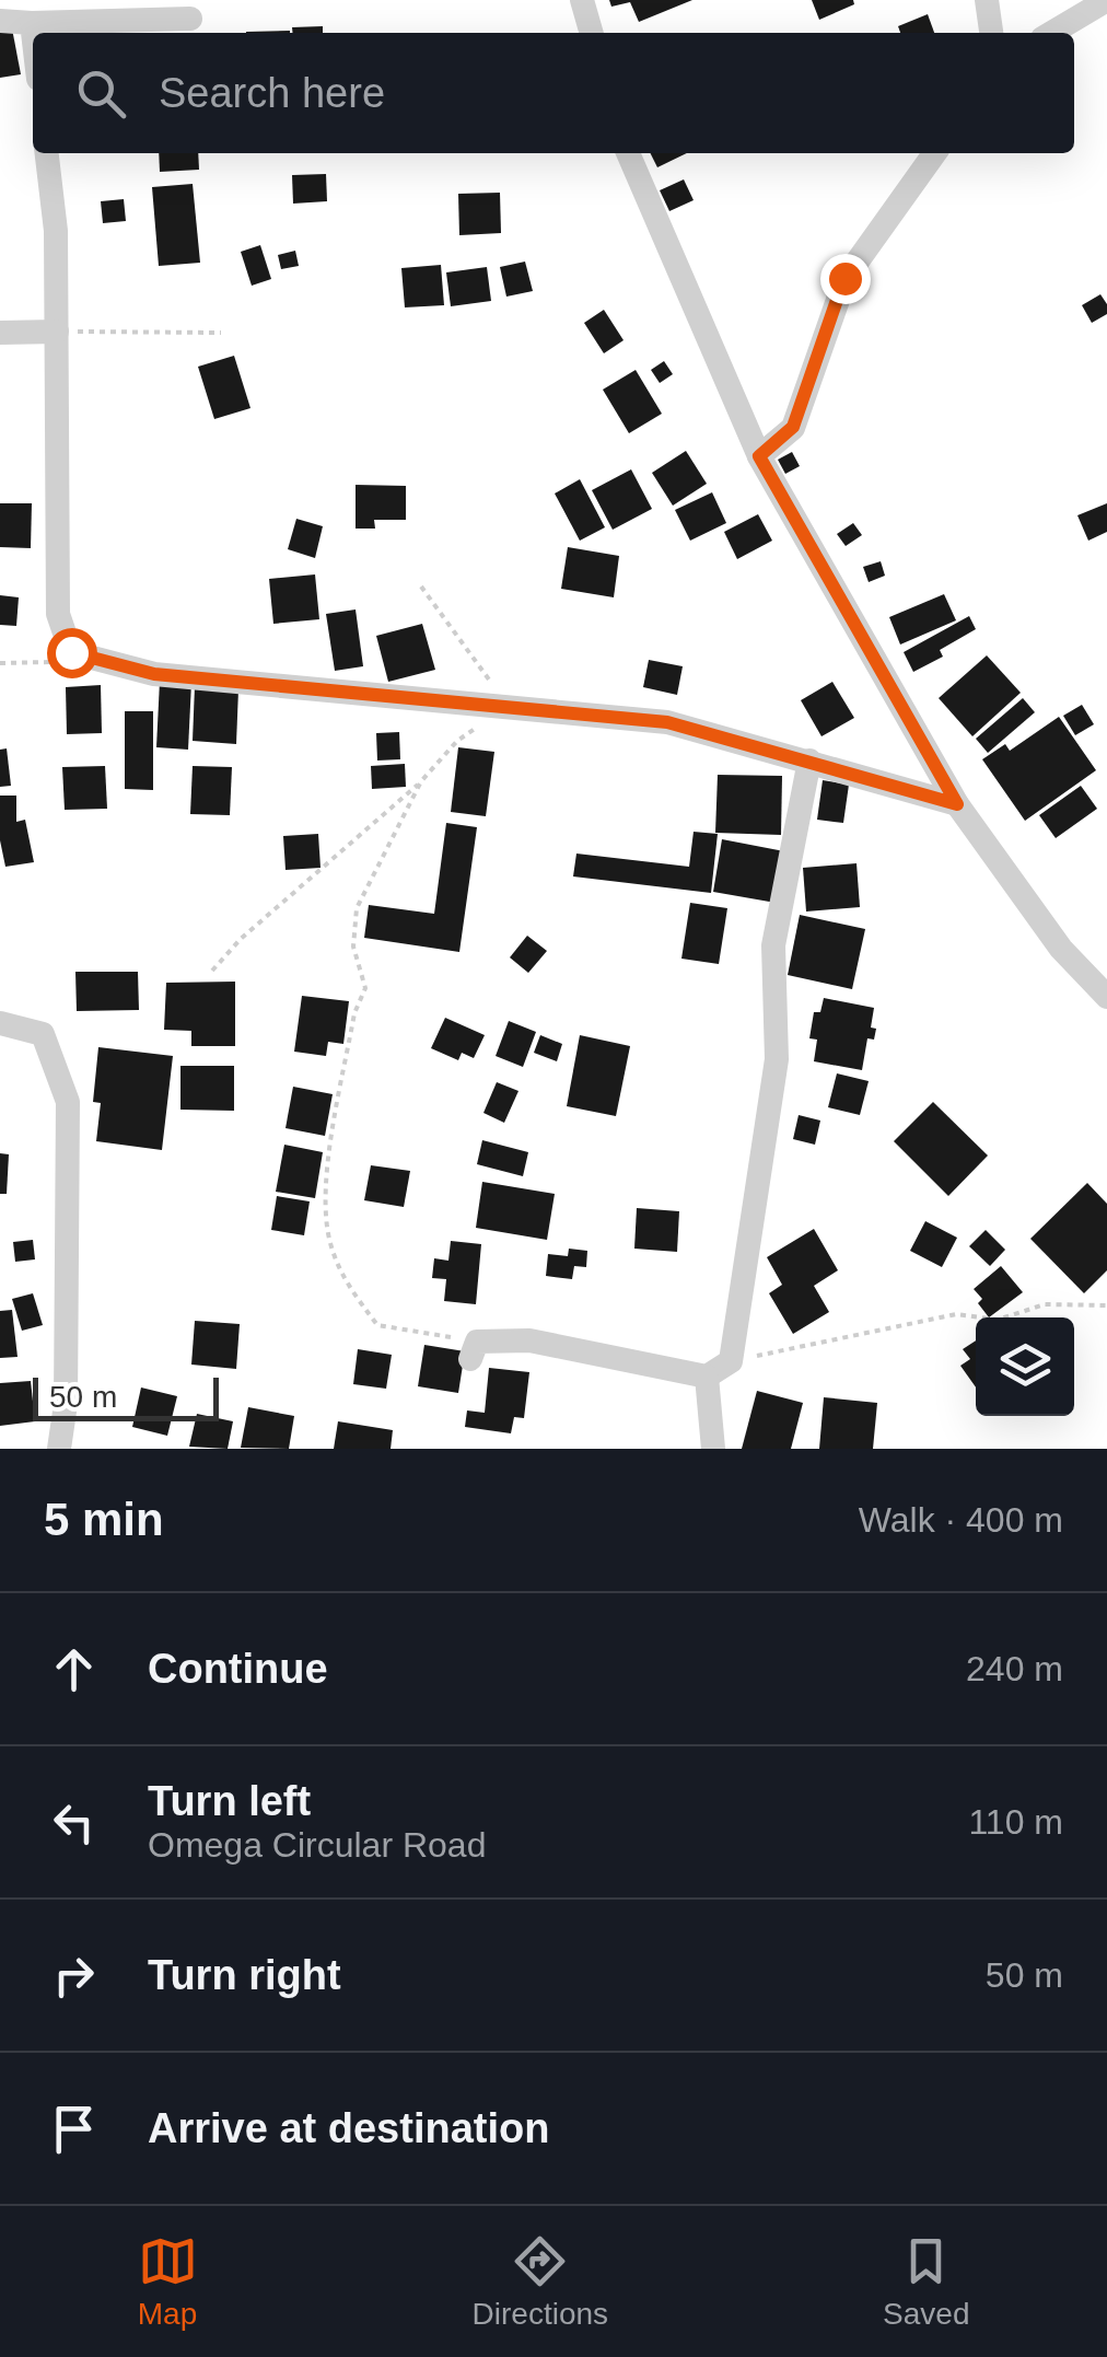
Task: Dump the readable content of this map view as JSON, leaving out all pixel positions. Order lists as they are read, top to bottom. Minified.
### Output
{"scale_bar":"50 m","page":{"search":"Search here","scale":"50 m","heading":["5 min","Walk · 400 m"],"list":[["Continue","240 m"],["Turn left","Omega Circular Road","110 m"],["Turn right","50 m"],"Arrive at destination"],"nav":["Map","Directions","Saved"]}}
